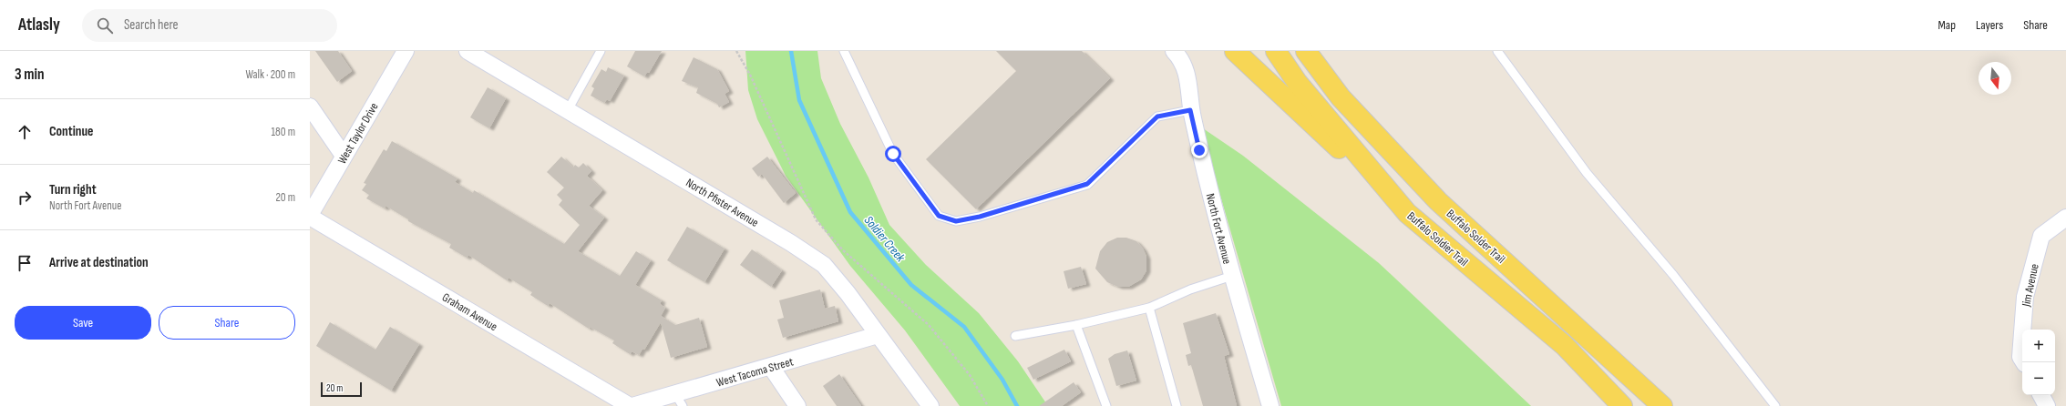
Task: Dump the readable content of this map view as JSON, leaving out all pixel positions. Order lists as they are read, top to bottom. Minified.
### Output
{"streets":{"main road":["Buffalo Solder Trail","Buffalo Soldier Trail"],"street":["West Taylor Drive","North Pfister Avenue","North Fort Avenue","Jim Avenue","Graham Avenue","West Tacoma Street"]},"crossings":[["West Taylor Drive","Graham Avenue"],["North Pfister Avenue","West Tacoma Street"],["Graham Avenue","West Tacoma Street"]],"water":["Soldier Creek"],"scale_bar":"20 m","north":"bottom","page":{"header":"Atlasly","search":"Search here","nav":["Map","Layers","Share"],"heading":["3 min","Walk · 200 m"],"list":[["Continue","180 m"],["Turn right","North Fort Avenue","20 m"],"Arrive at destination"],"buttons":["Save","Share"],"map_buttons":["+","−"],"scale":"20 m"}}
